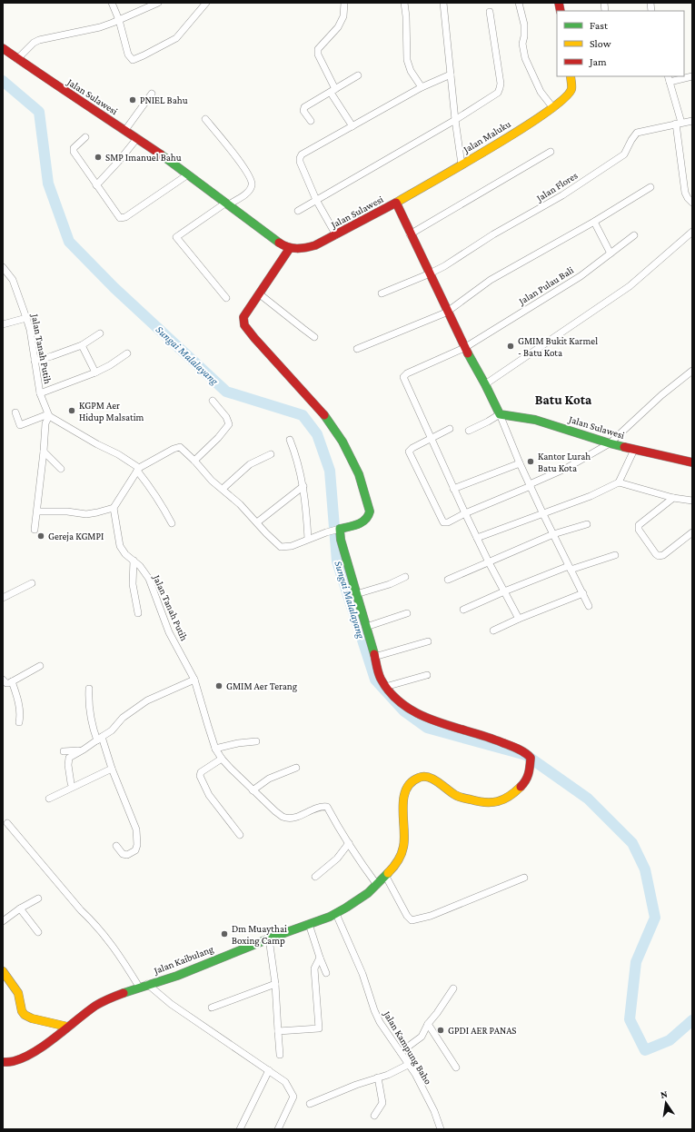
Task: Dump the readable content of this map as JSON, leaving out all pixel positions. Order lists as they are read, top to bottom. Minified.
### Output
{"streets":{"street":["Jalan Sulawesi","Jalan Maluku","Jalan Flores","Jalan Pulau Bali","Jalan Tanah Putih","Jalan Kaibulang","Jalan Kampung Baho"]},"crossings":[["Jalan Sulawesi","Jalan Maluku"],["Jalan Sulawesi","Jalan Flores"],["Jalan Sulawesi","Jalan Pulau Bali"],["Jalan Kaibulang","Jalan Kampung Baho"]],"districts":["Batu Kota"],"water":["Sungai Malalayang"],"places":["PNIEL Bahu","SMP Imanuel Bahu","GMIM Bukit Karmel - Batu Kota","KGPM Aer Hidup Malsatim","Kantor Lurah Batu Kota","Gereja KGMPI","GMIM Aer Terang","Dm Muaythai Boxing Camp","GPDI AER PANAS"],"legend":["Fast","Slow","Jam"],"north":"top"}
